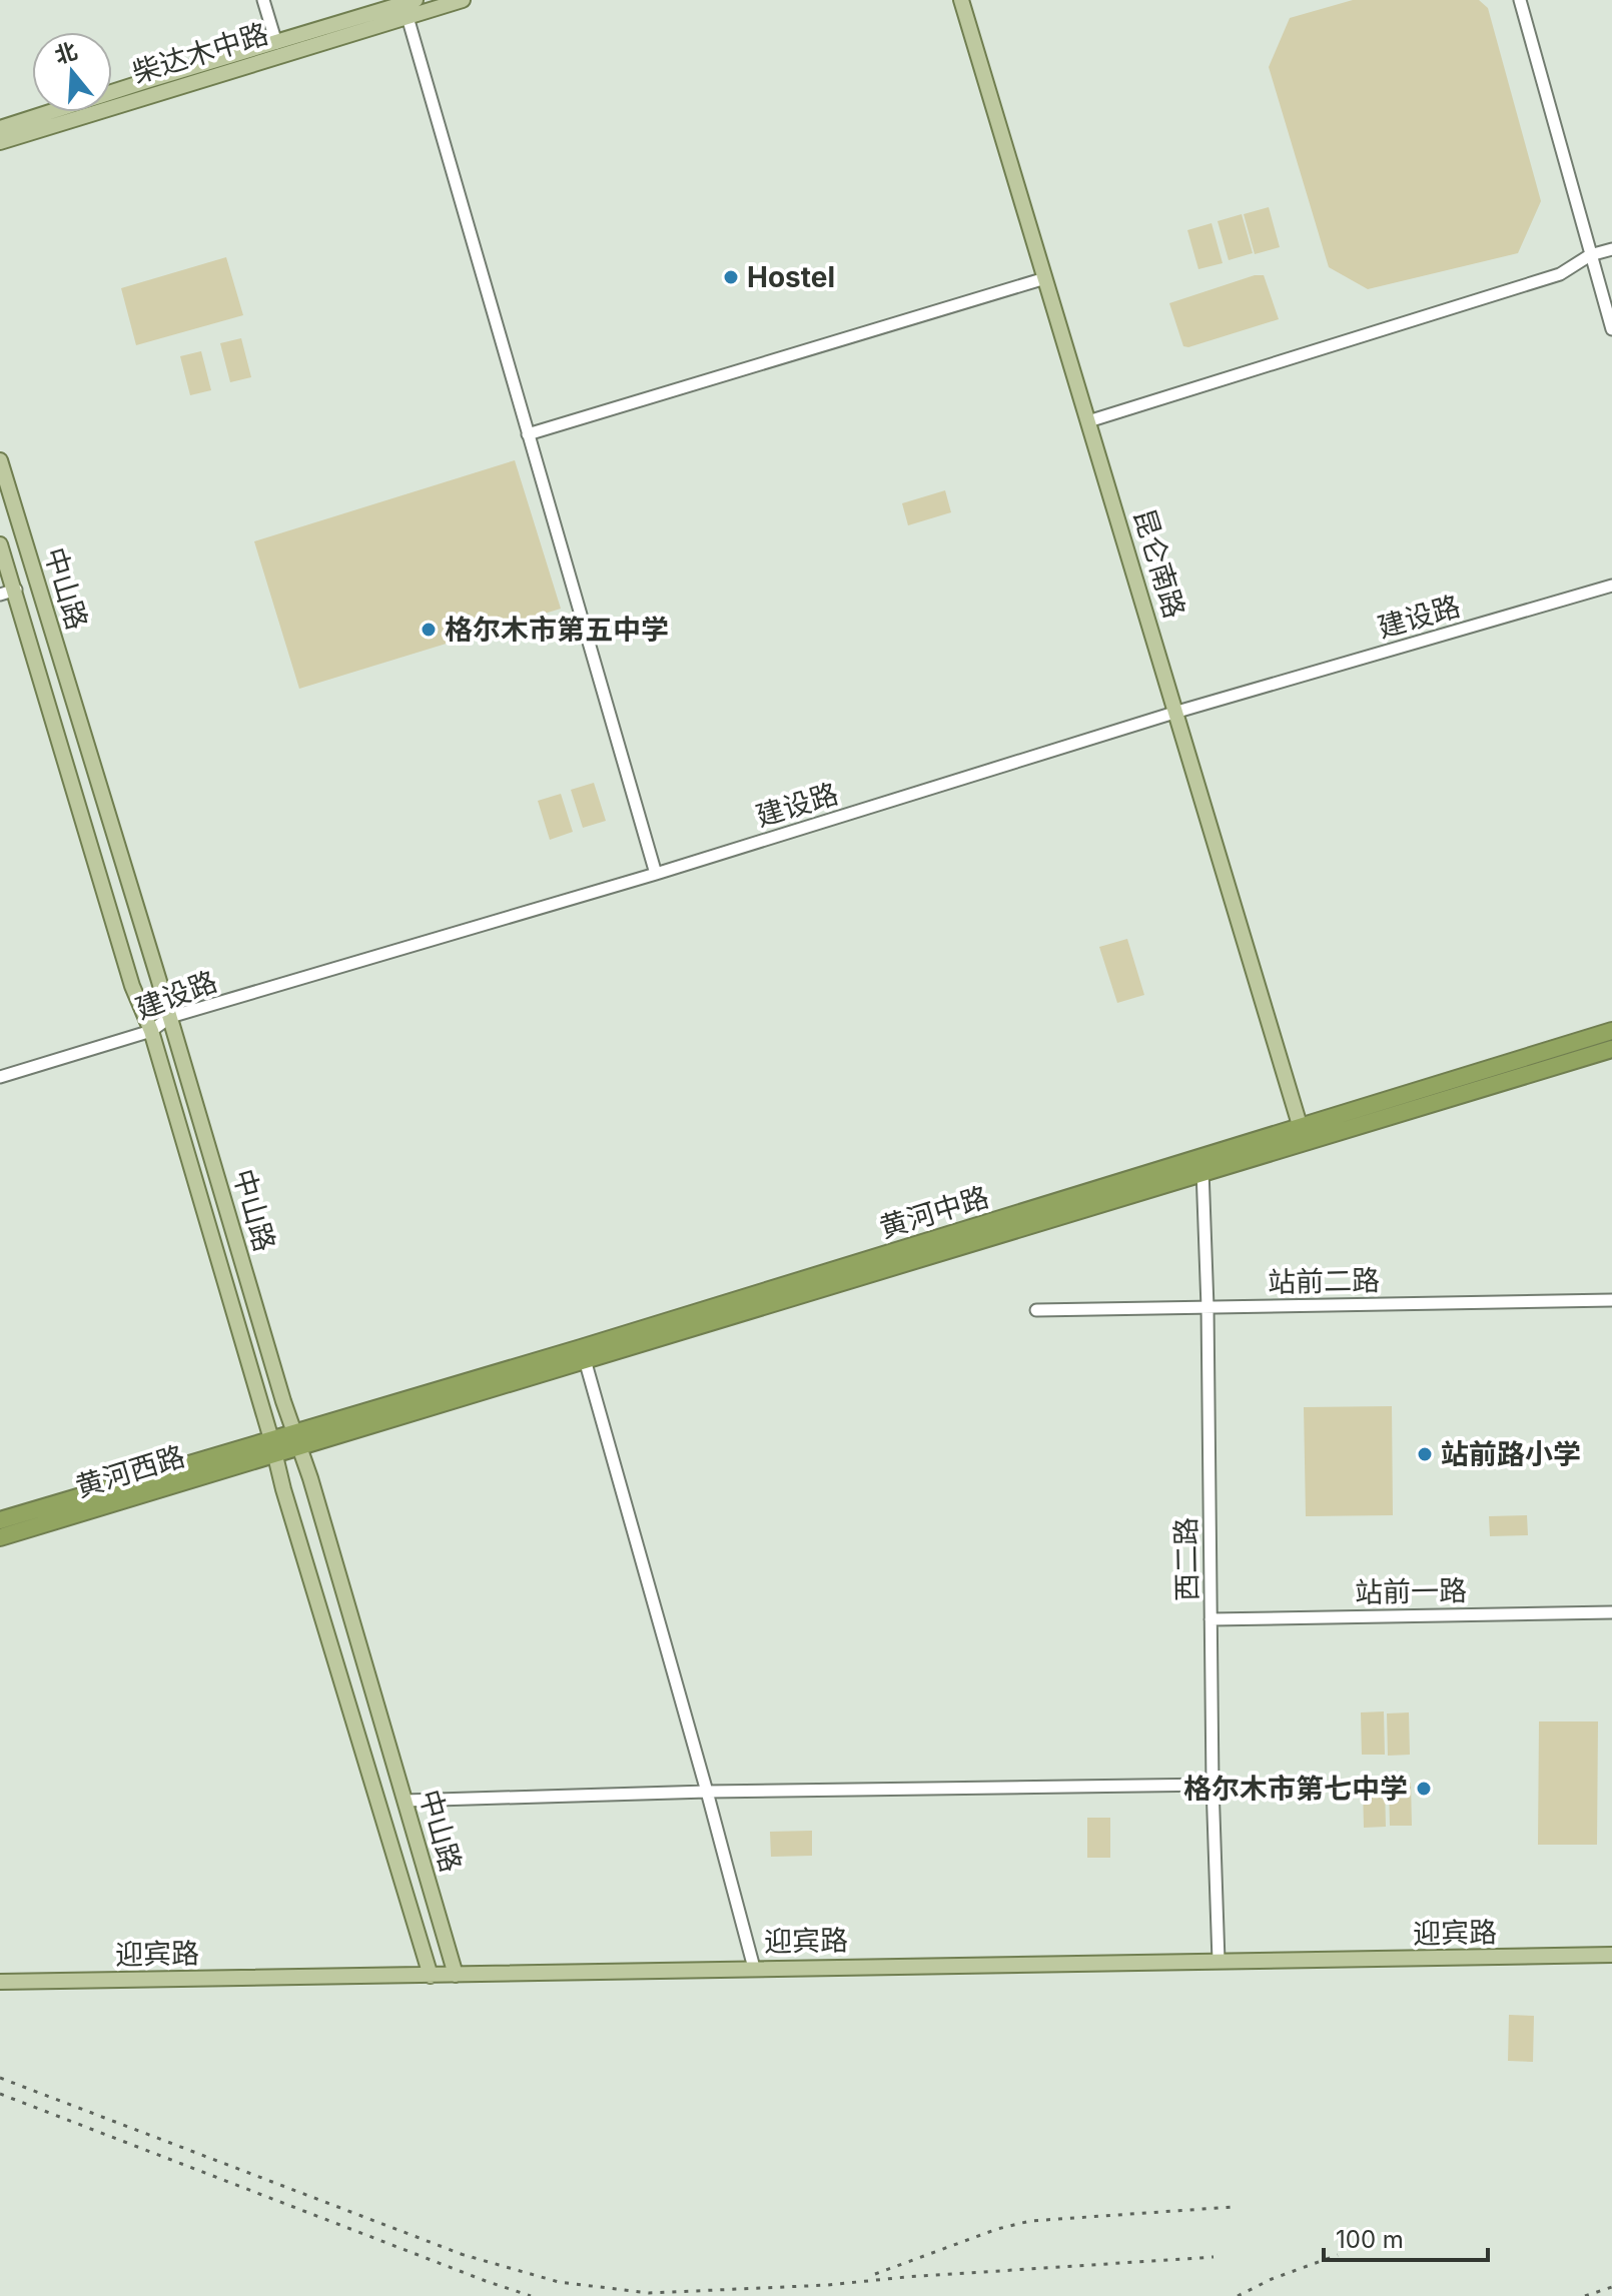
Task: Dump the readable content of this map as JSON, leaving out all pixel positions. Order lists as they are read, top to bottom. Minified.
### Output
{"streets":{"highway":["黄河中路","黄河西路"],"main road":["柴达木中路","昆仑南路","中山路","迎宾路"],"street":["建设路","站前二路","西二路","站前一路"]},"crossings":[["昆仑南路","建设路"],["昆仑南路","黄河中路"],["中山路","建设路"],["中山路","黄河中路"],["中山路","黄河西路"],["中山路","迎宾路"],["黄河中路","黄河西路"],["黄河中路","西二路"],["站前二路","西二路"],["西二路","站前一路"],["西二路","迎宾路"]],"places":["Hostel","格尔木市第五中学","站前路小学","格尔木市第七中学"],"scale_bar":"100 m","north":"top"}
